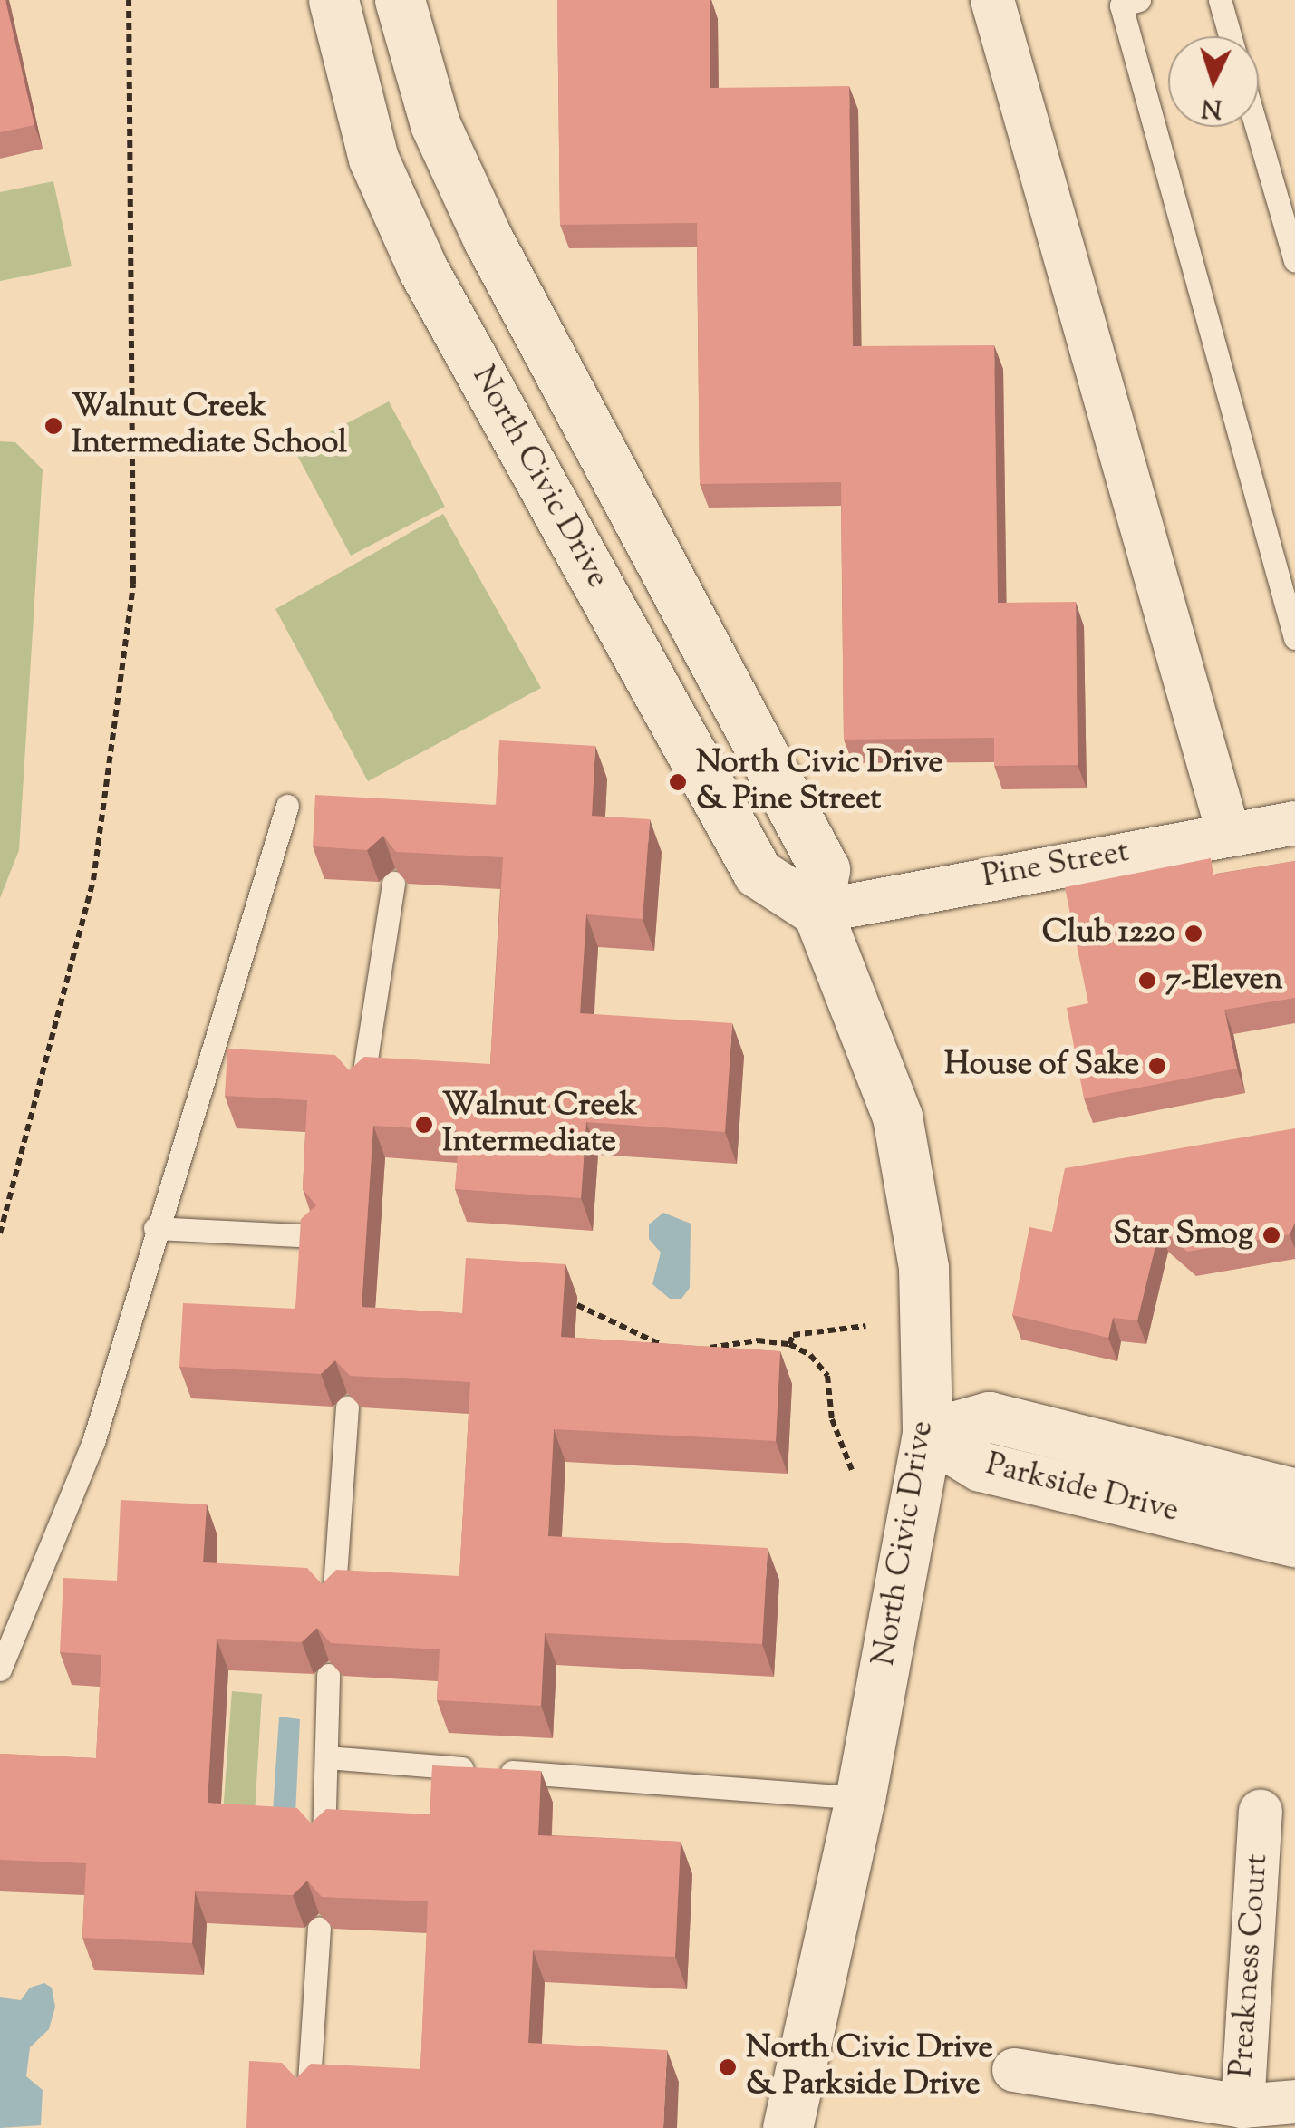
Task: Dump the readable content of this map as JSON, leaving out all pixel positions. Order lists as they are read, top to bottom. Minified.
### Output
{"streets":{"main road":["North Civic Drive","Parkside Drive"],"street":["Pine Street","Preakness Court"]},"crossings":[["North Civic Drive","Pine Street"],["North Civic Drive","Parkside Drive"]],"places":["Walnut Creek Intermediate School","North Civic Drive & Pine Street","Club 1220","7-Eleven","House of Sake","Walnut Creek Intermediate","Star Smog","North Civic Drive & Parkside Drive"],"north":"bottom"}
